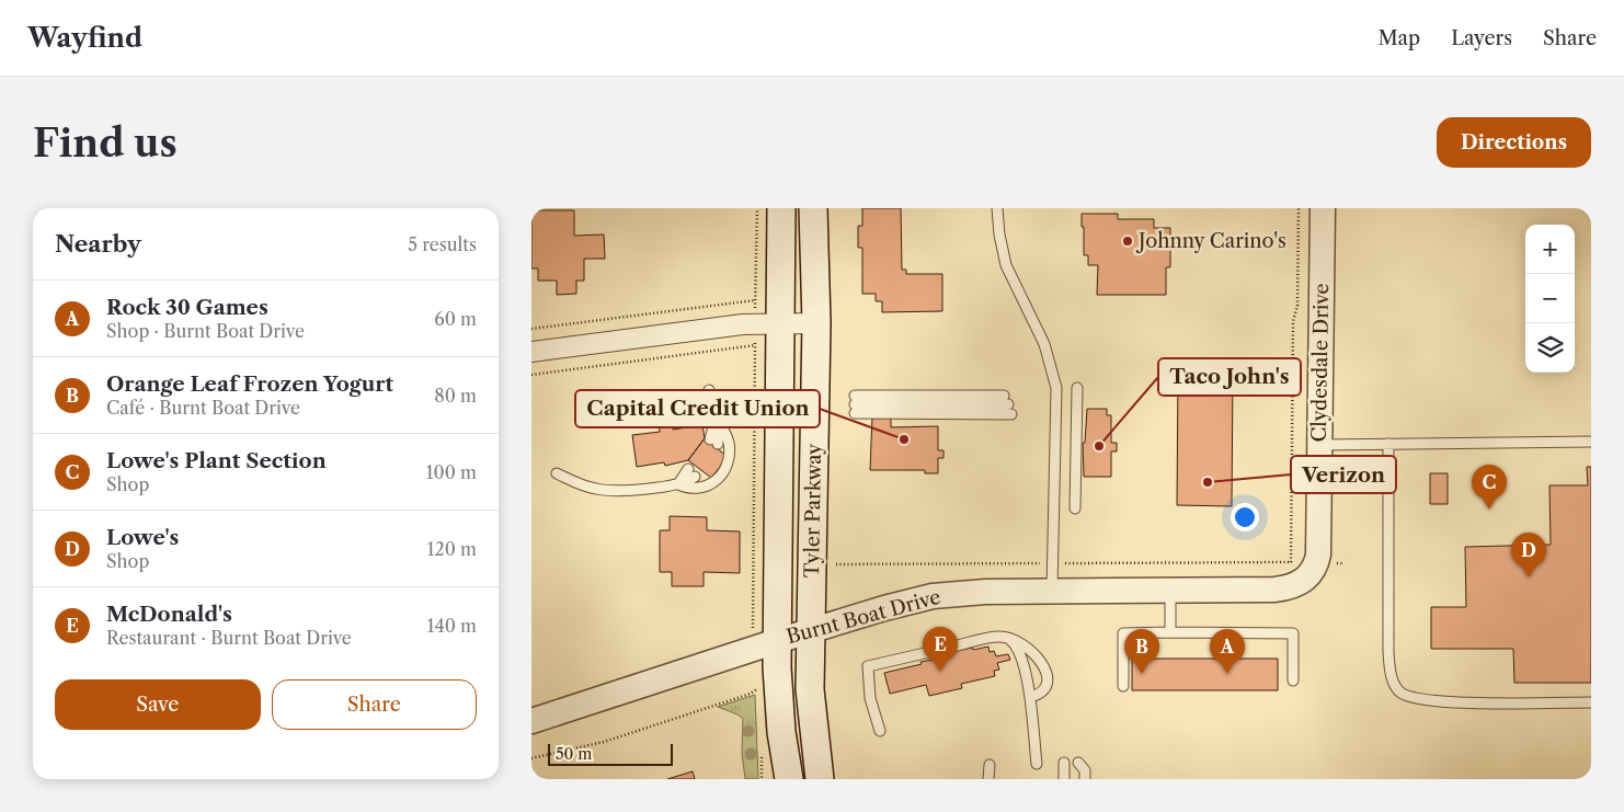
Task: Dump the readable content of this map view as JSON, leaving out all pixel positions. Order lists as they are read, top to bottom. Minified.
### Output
{"streets":{"main road":["Tyler Parkway"],"street":["Clydesdale Drive","Burnt Boat Drive"]},"crossings":[["Clydesdale Drive","Burnt Boat Drive"],["Tyler Parkway","Burnt Boat Drive"]],"places":["Johnny Carino's","Capital Credit Union","Taco John's","Verizon"],"scale_bar":"50 m","page":{"header":"Wayfind","nav":["Map","Layers","Share"],"buttons":["Directions",["Save","Share"]],"title":"Find us","heading":["Nearby","5 results"],"map_buttons":["+","−"],"list":[{"mark":"A","name":"Rock 30 Games","note":"Shop · Burnt Boat Drive","value":"60 m"},{"mark":"B","name":"Orange Leaf Frozen Yogurt","note":"Café · Burnt Boat Drive","value":"80 m"},{"mark":"C","name":"Lowe's Plant Section","note":"Shop","value":"100 m"},{"mark":"D","name":"Lowe's","note":"Shop","value":"120 m"},{"mark":"E","name":"McDonald's","note":"Restaurant · Burnt Boat Drive","value":"140 m"}],"pins":["C","D","E","A","B"],"scale":"50 m"}}
